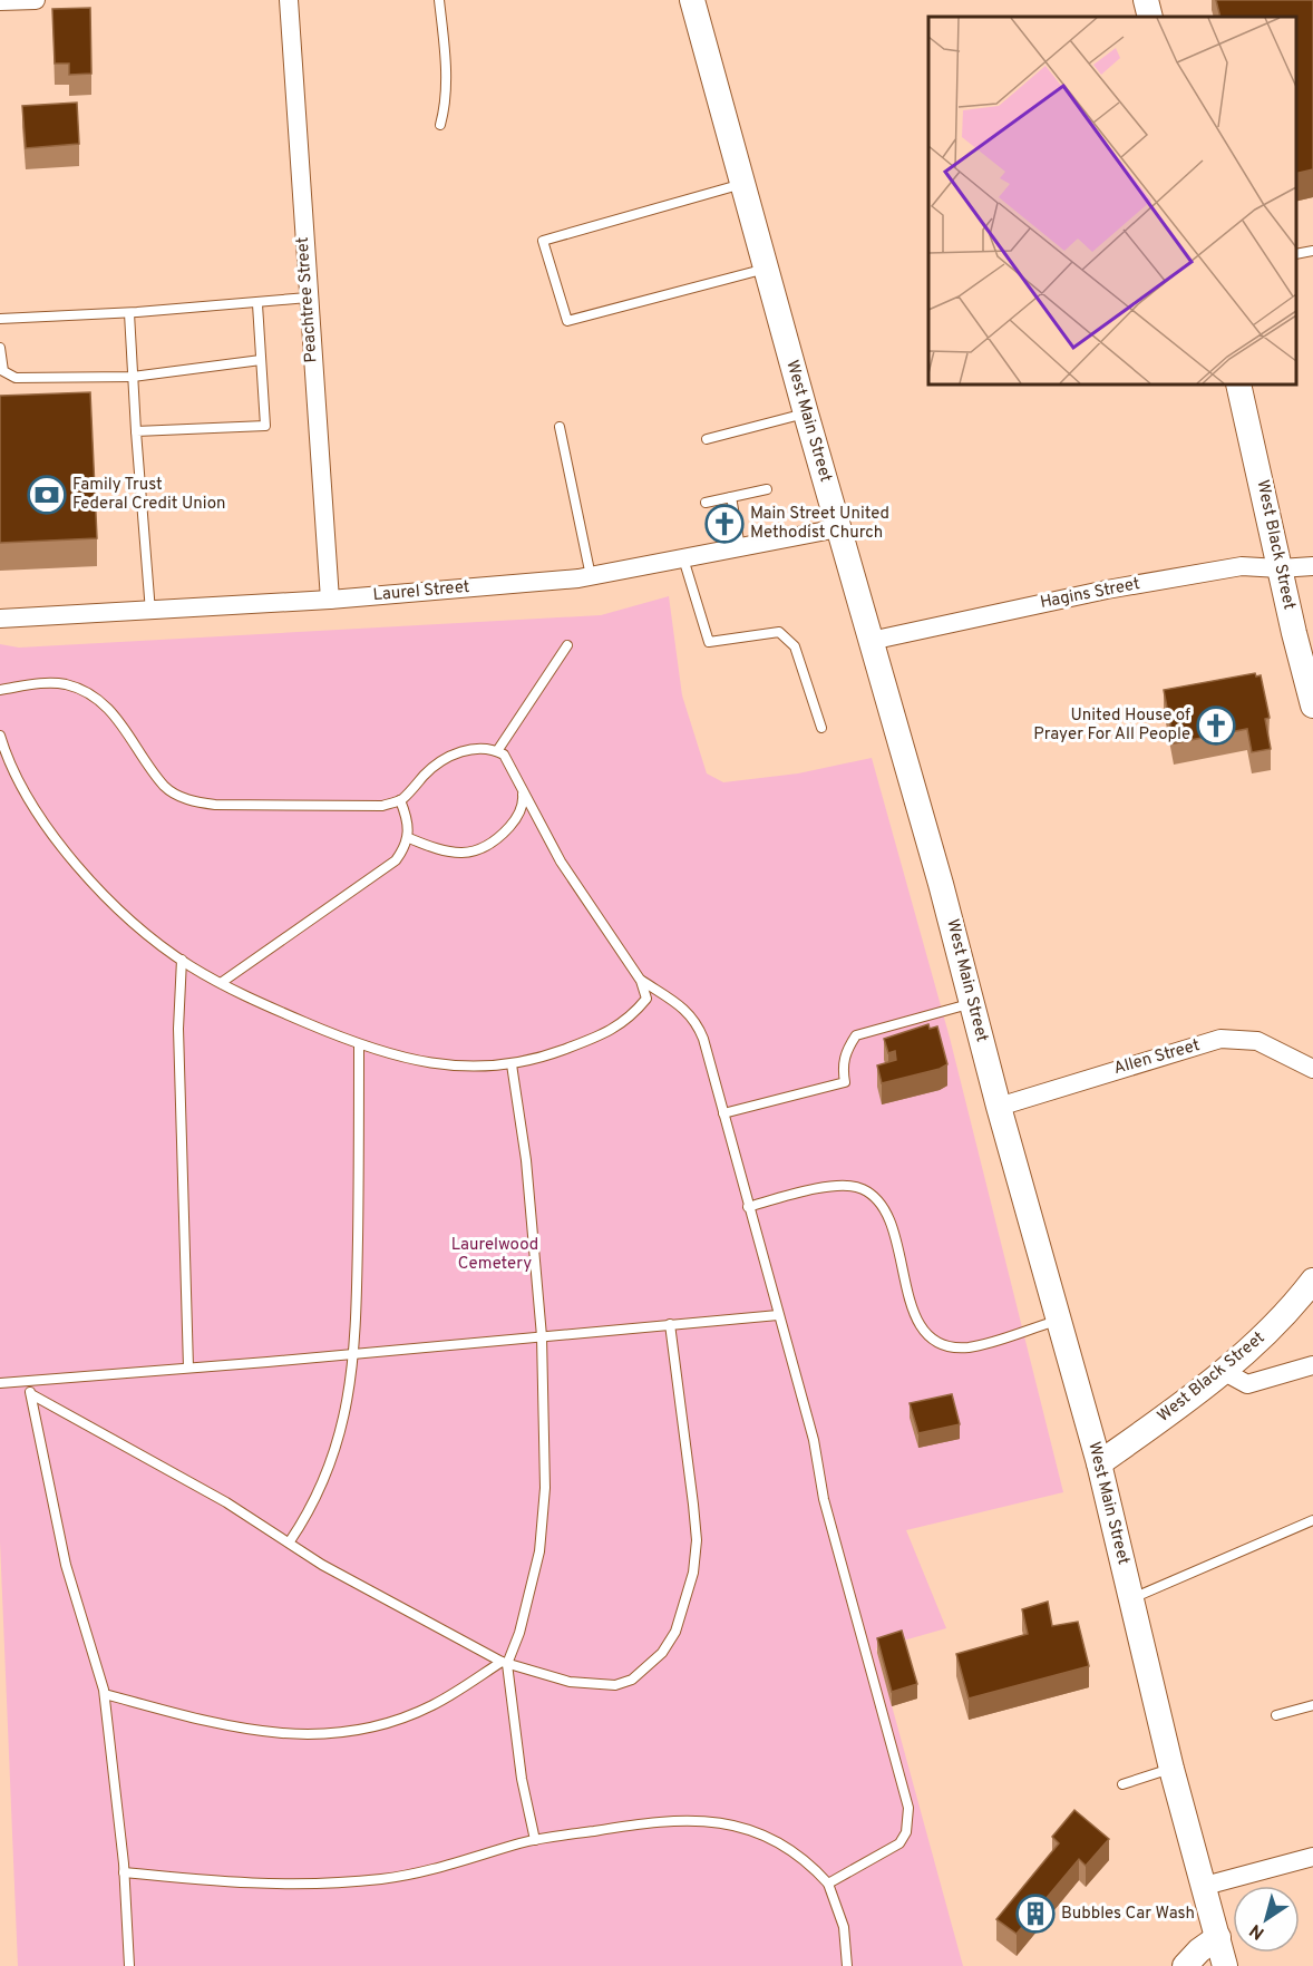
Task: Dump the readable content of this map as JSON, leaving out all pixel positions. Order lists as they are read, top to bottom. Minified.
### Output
{"streets":{"street":["Peachtree Street","West Main Street","West Black Street","Laurel Street","Hagins Street","Allen Street"]},"crossings":[["Peachtree Street","Laurel Street"],["West Main Street","West Black Street"],["West Main Street","Laurel Street"],["West Main Street","Hagins Street"],["West Main Street","Allen Street"],["West Black Street","Hagins Street"]],"parks":["Laurelwood Cemetery"],"places":{"bank":["Family Trust Federal Credit Union"],"church":["Main Street United Methodist Church","United House of Prayer For All People"],"building":["Bubbles Car Wash"]},"north":"bottom left"}
